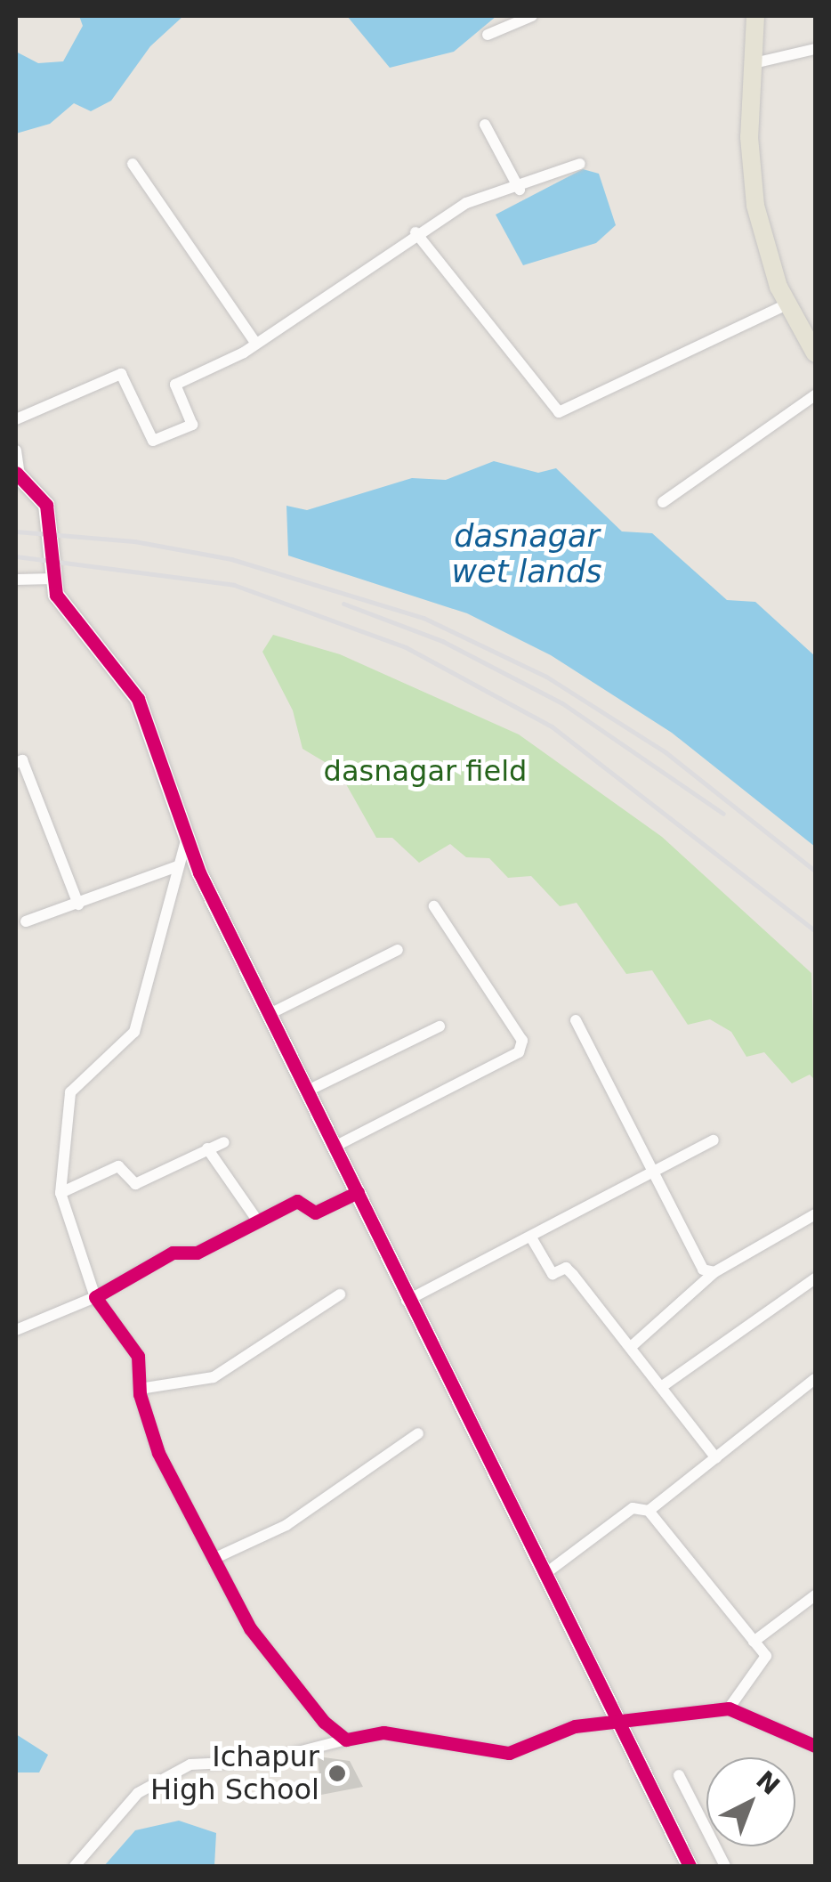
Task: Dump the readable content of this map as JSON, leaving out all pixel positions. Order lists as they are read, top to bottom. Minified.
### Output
{"water":["dasnagar wet lands"],"parks":["dasnagar field"],"places":["Ichapur High School"],"north":"top right"}
